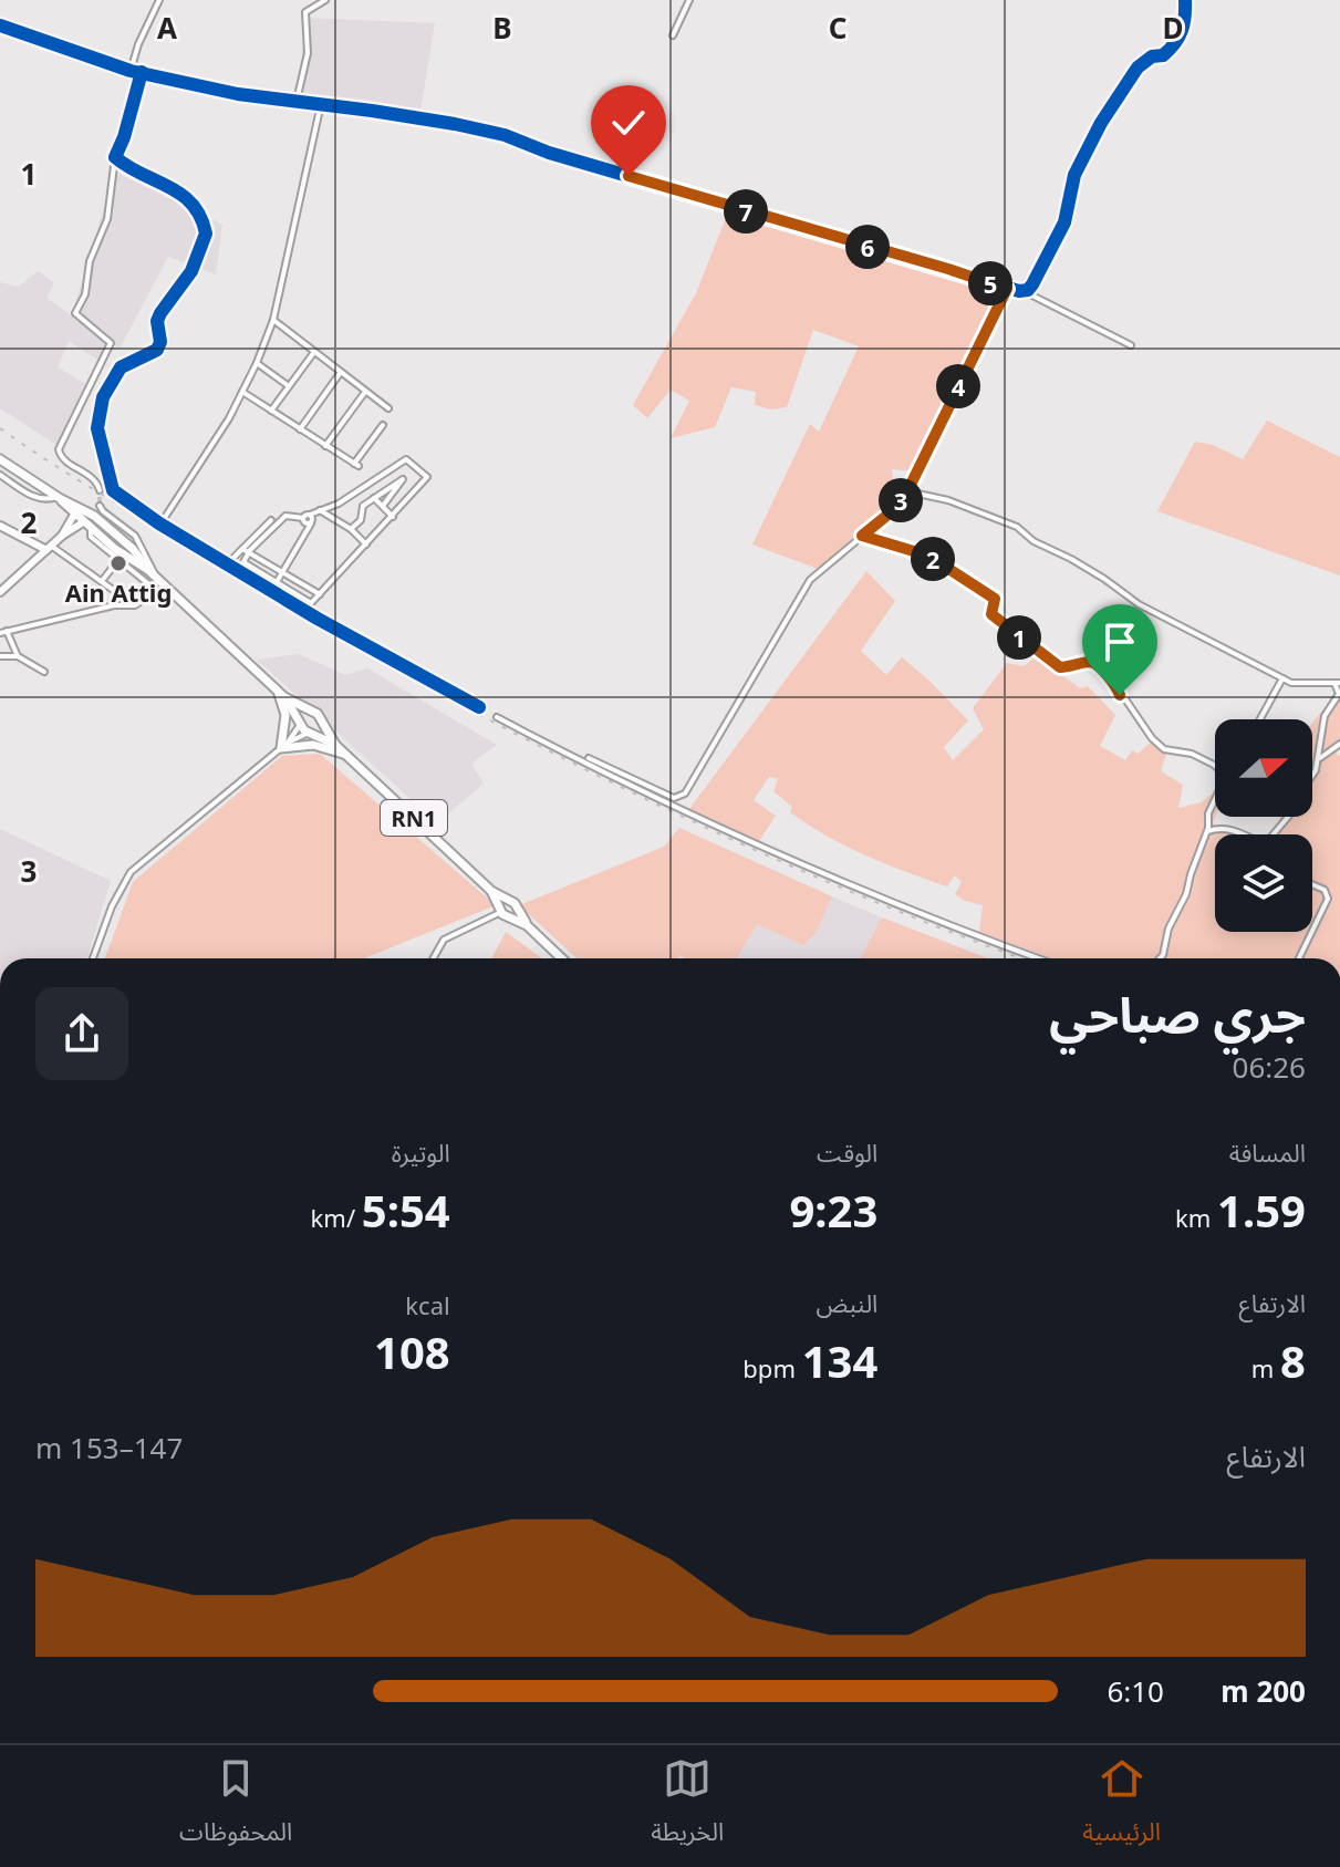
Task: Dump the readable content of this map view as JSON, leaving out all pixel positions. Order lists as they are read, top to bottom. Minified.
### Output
{"streets":{"main road":["RN1"]},"places":["Ain Attig"],"north":"right","page":{"pins":["7","6","5","4","3","2","1"],"heading":["جري صباحي","06:26"],"stats":[["المسافة","1.59 km"],["الوقت","9:23"],["الوتيرة","5:54 /km"],["الارتفاع","8 m"],["النبض","134 bpm"],["kcal","108"]],"chart":["الارتفاع","147–153 m"],"list":[{"name":"200 m","note":"6:10"}],"tabs":["الرئيسية","الخريطة","المحفوظات"]},"grid":{"columns":["A","B","C","D"],"rows":["1","2","3"]}}
